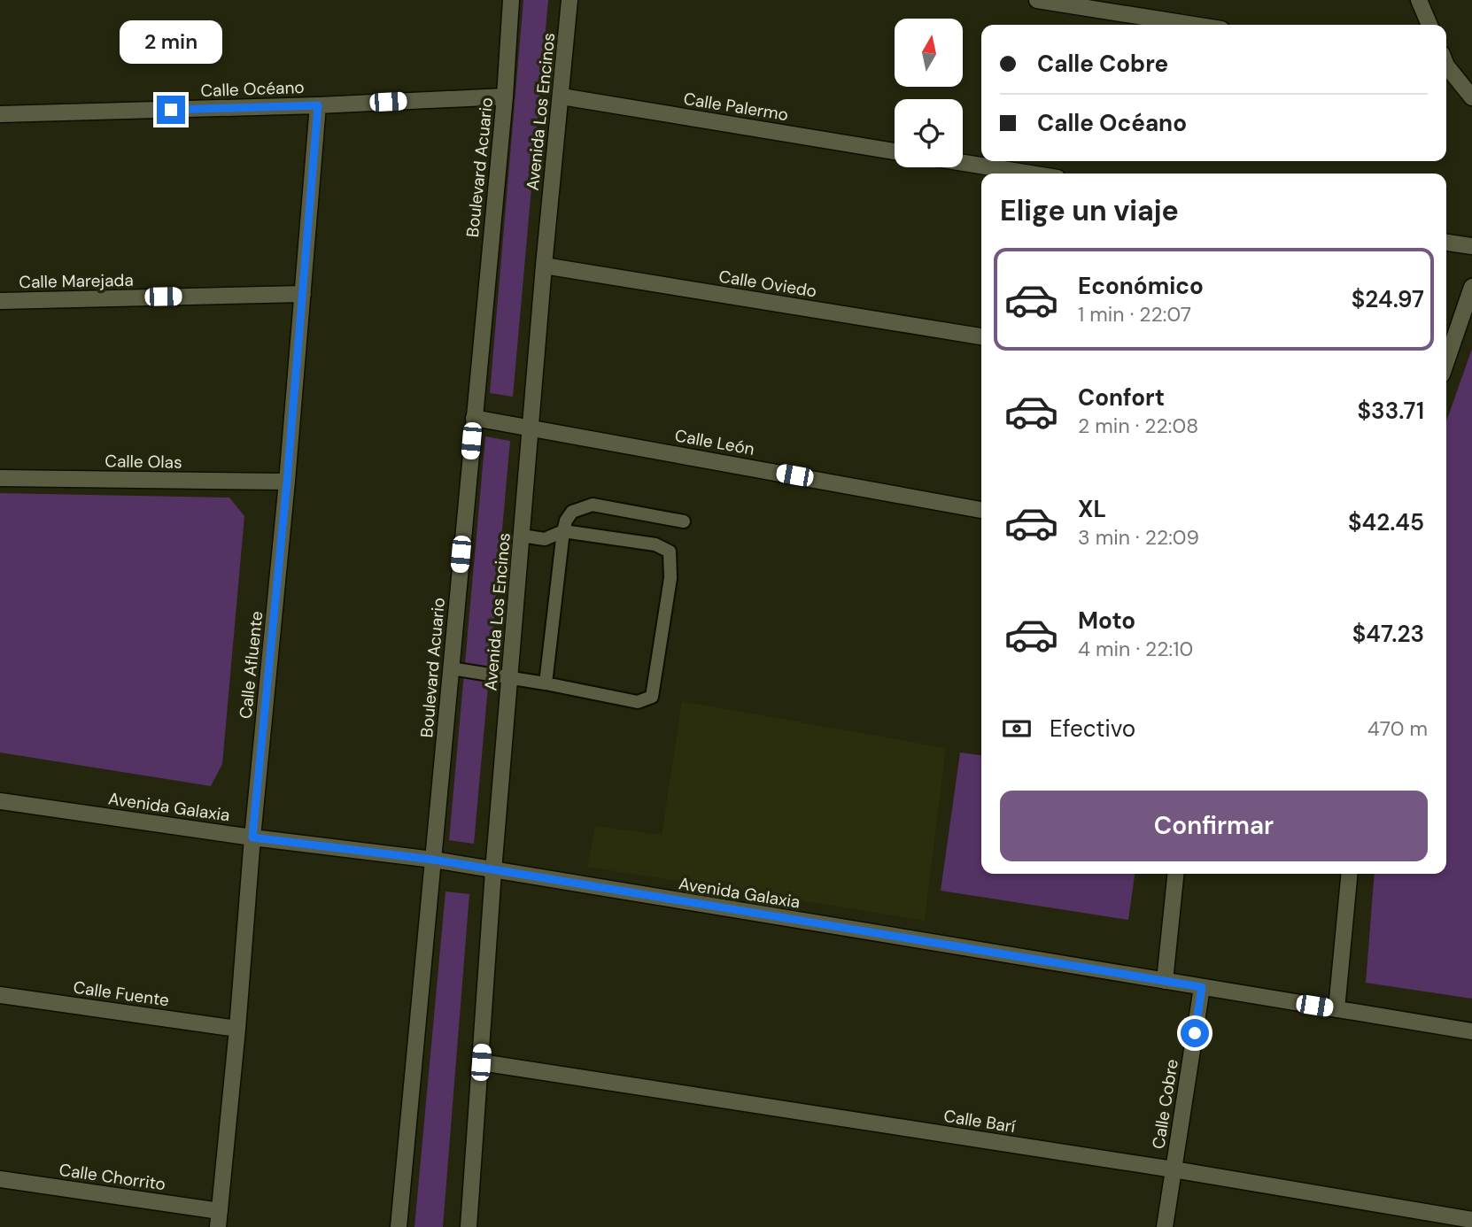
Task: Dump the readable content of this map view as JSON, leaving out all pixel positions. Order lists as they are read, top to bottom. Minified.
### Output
{"streets":{"street":["Calle Océano","Calle Palermo","Avenida Los Encinos","Boulevard Acuario","Calle Marejada","Calle Oviedo","Calle León","Calle Olas","Calle Afluente","Avenida Galaxia","Calle Fuente","Calle Cobre","Calle Barí","Calle Chorrito"]},"crossings":[["Calle Océano","Boulevard Acuario"],["Calle Océano","Calle Afluente"],["Calle Palermo","Avenida Los Encinos"],["Avenida Los Encinos","Calle Oviedo"],["Avenida Los Encinos","Calle León"],["Avenida Los Encinos","Avenida Galaxia"],["Avenida Los Encinos","Calle Barí"],["Boulevard Acuario","Calle León"],["Boulevard Acuario","Avenida Galaxia"],["Calle Marejada","Calle Afluente"],["Calle Olas","Calle Afluente"],["Calle Afluente","Avenida Galaxia"],["Calle Afluente","Calle Fuente"],["Calle Afluente","Calle Chorrito"],["Avenida Galaxia","Calle Cobre"],["Calle Cobre","Calle Barí"]],"north":"top","page":{"bubble":"2 min","banner":["Calle Cobre","Calle Océano"],"heading":"Elige un viaje","list":[{"name":"Económico","note":"1 min · 22:07","value":"$24.97"},{"name":"Confort","note":"2 min · 22:08","value":"$33.71"},{"name":"XL","note":"3 min · 22:09","value":"$42.45"},{"name":"Moto","note":"4 min · 22:10","value":"$47.23"}],"pay":["Efectivo","470 m"],"buttons":"Confirmar"}}
